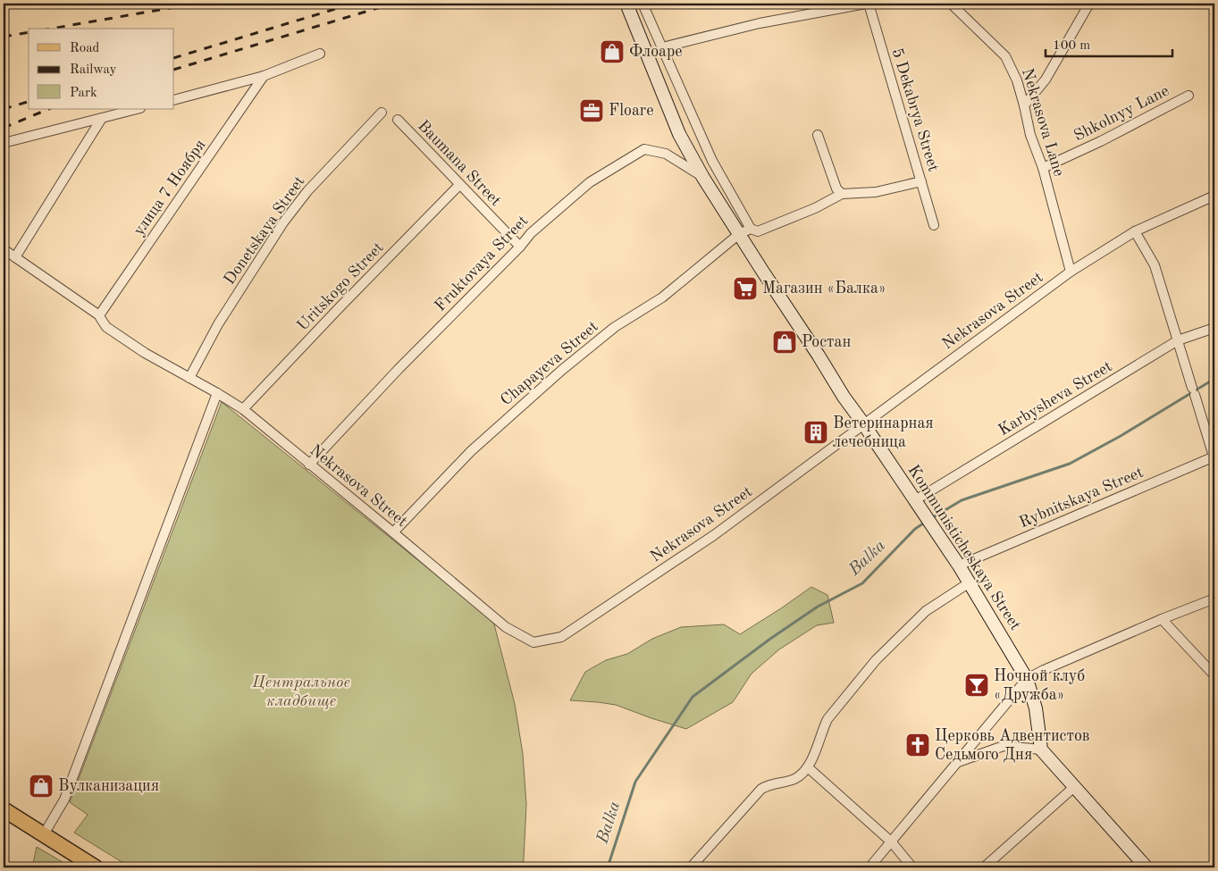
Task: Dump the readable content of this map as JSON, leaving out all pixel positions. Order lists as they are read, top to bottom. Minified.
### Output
{"streets":{"main road":["Kommunisticheskaya Street"],"street":["5 Dekabrya Street","Shkolnyy Lane","Nekrasova Lane","Baumana Street","улица 7 Ноября","Donetskaya Street","Fruktovaya Street","Uritskogo Street","Nekrasova Street","Chapayeva Street","Karbysheva Street","Rybnitskaya Street"]},"crossings":[["Shkolnyy Lane","Nekrasova Lane"],["Nekrasova Lane","Nekrasova Street"],["Baumana Street","Fruktovaya Street"],["Baumana Street","Uritskogo Street"],["улица 7 Ноября","Nekrasova Street"],["Donetskaya Street","Nekrasova Street"],["Fruktovaya Street","Nekrasova Street"],["Fruktovaya Street","Kommunisticheskaya Street"],["Uritskogo Street","Nekrasova Street"],["Nekrasova Street","Chapayeva Street"],["Nekrasova Street","Kommunisticheskaya Street"],["Chapayeva Street","Kommunisticheskaya Street"],["Karbysheva Street","Kommunisticheskaya Street"],["Rybnitskaya Street","Kommunisticheskaya Street"]],"water":["Balka"],"parks":["Центральное кладбище"],"places":{"shop":["Флоаре","Ростан","Вулканизация"],"office":["Floare"],"supermarket":["Магазин «Балка»"],"building":["Ветеринарная лечебница"],"bar":["Ночной клуб «Дружба»"],"church":["Церковь Адвентистов Седьмого Дня"]},"legend":["Road","Railway","Park"],"scale_bar":"100 m"}
